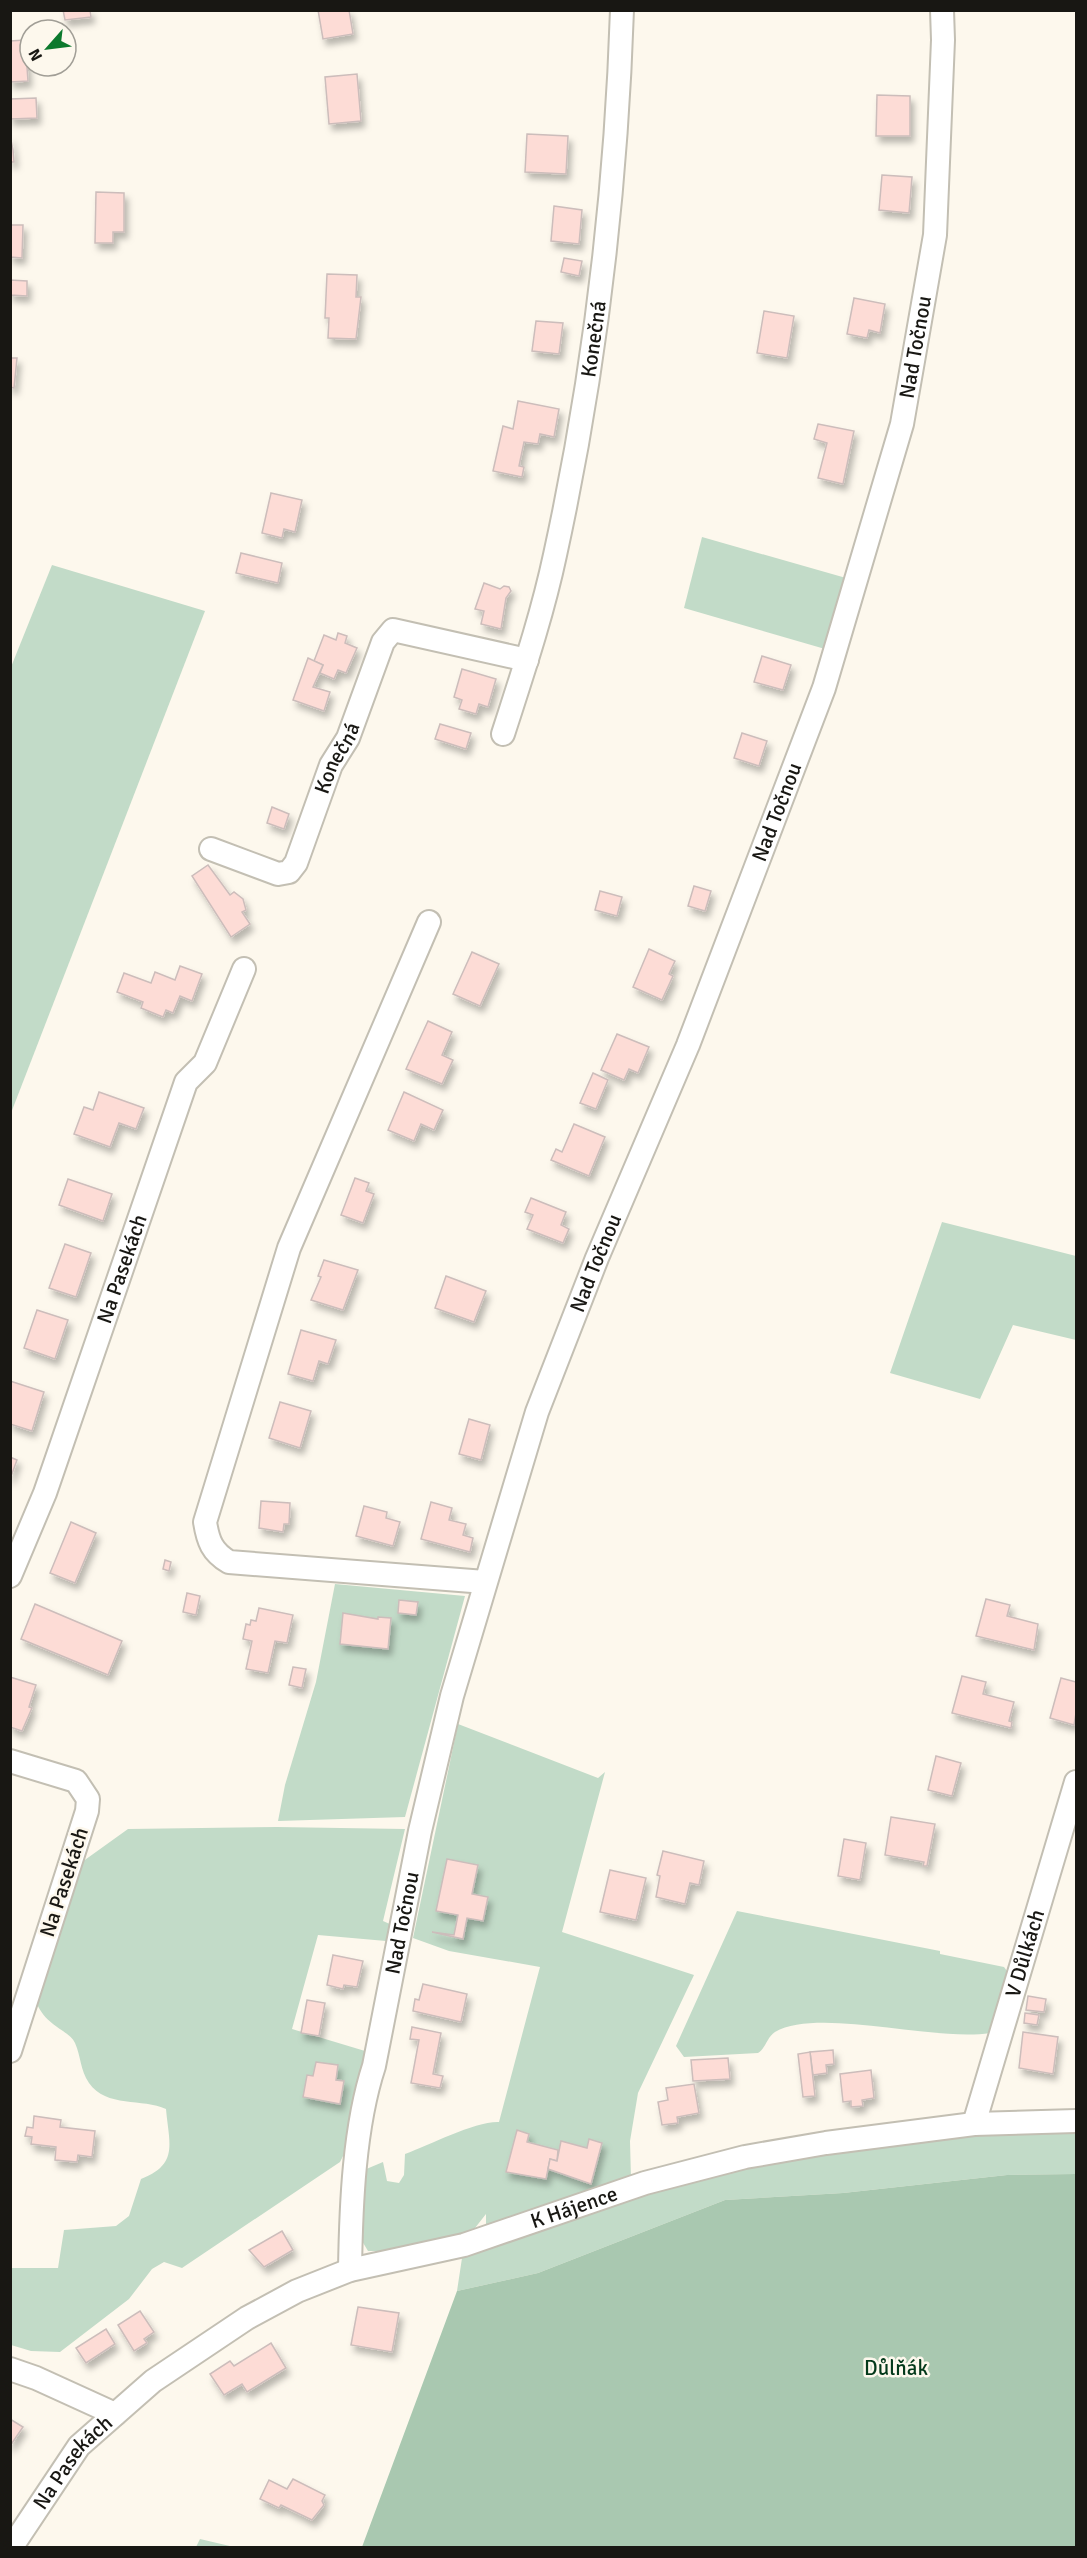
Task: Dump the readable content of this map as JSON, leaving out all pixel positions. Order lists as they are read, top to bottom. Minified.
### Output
{"streets":{"street":["Konečná","Nad Točnou","Na Pasekách","V Důlkách","K Hájence"]},"crossings":[["Nad Točnou","K Hájence"],["Na Pasekách","K Hájence"],["V Důlkách","K Hájence"]],"parks":["Důlňák"],"north":"bottom left"}
